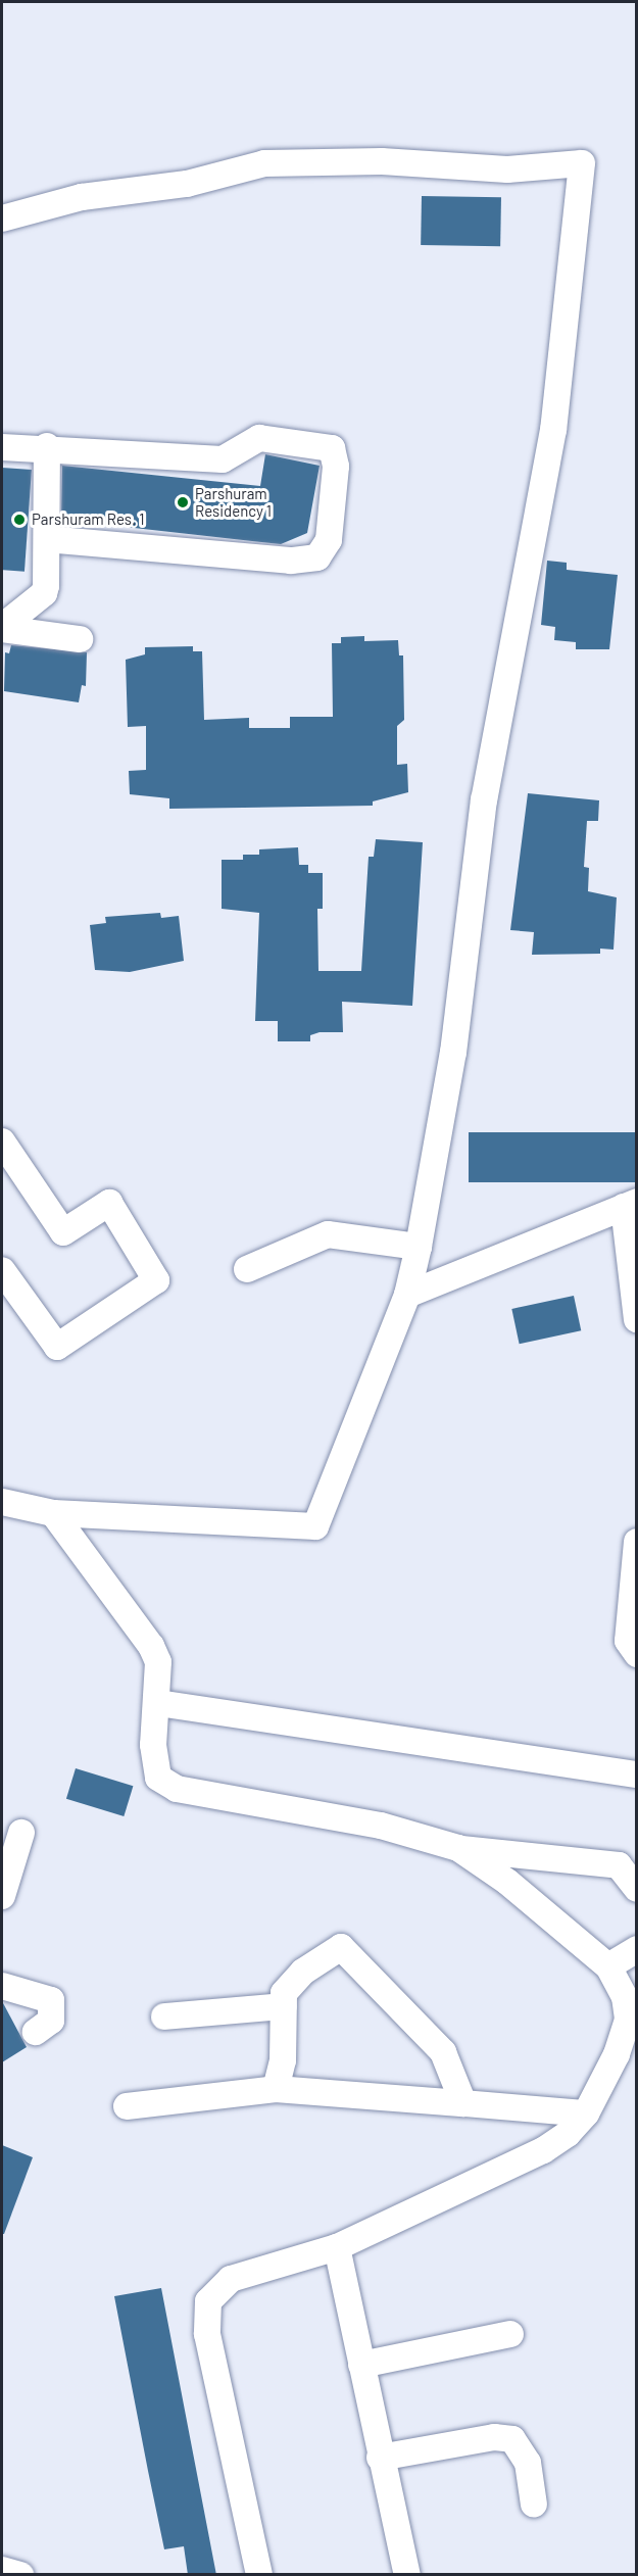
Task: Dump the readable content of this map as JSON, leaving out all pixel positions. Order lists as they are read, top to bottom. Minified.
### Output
{"places":["Parshuram Residency 1","Parshuram Res. 1"]}
